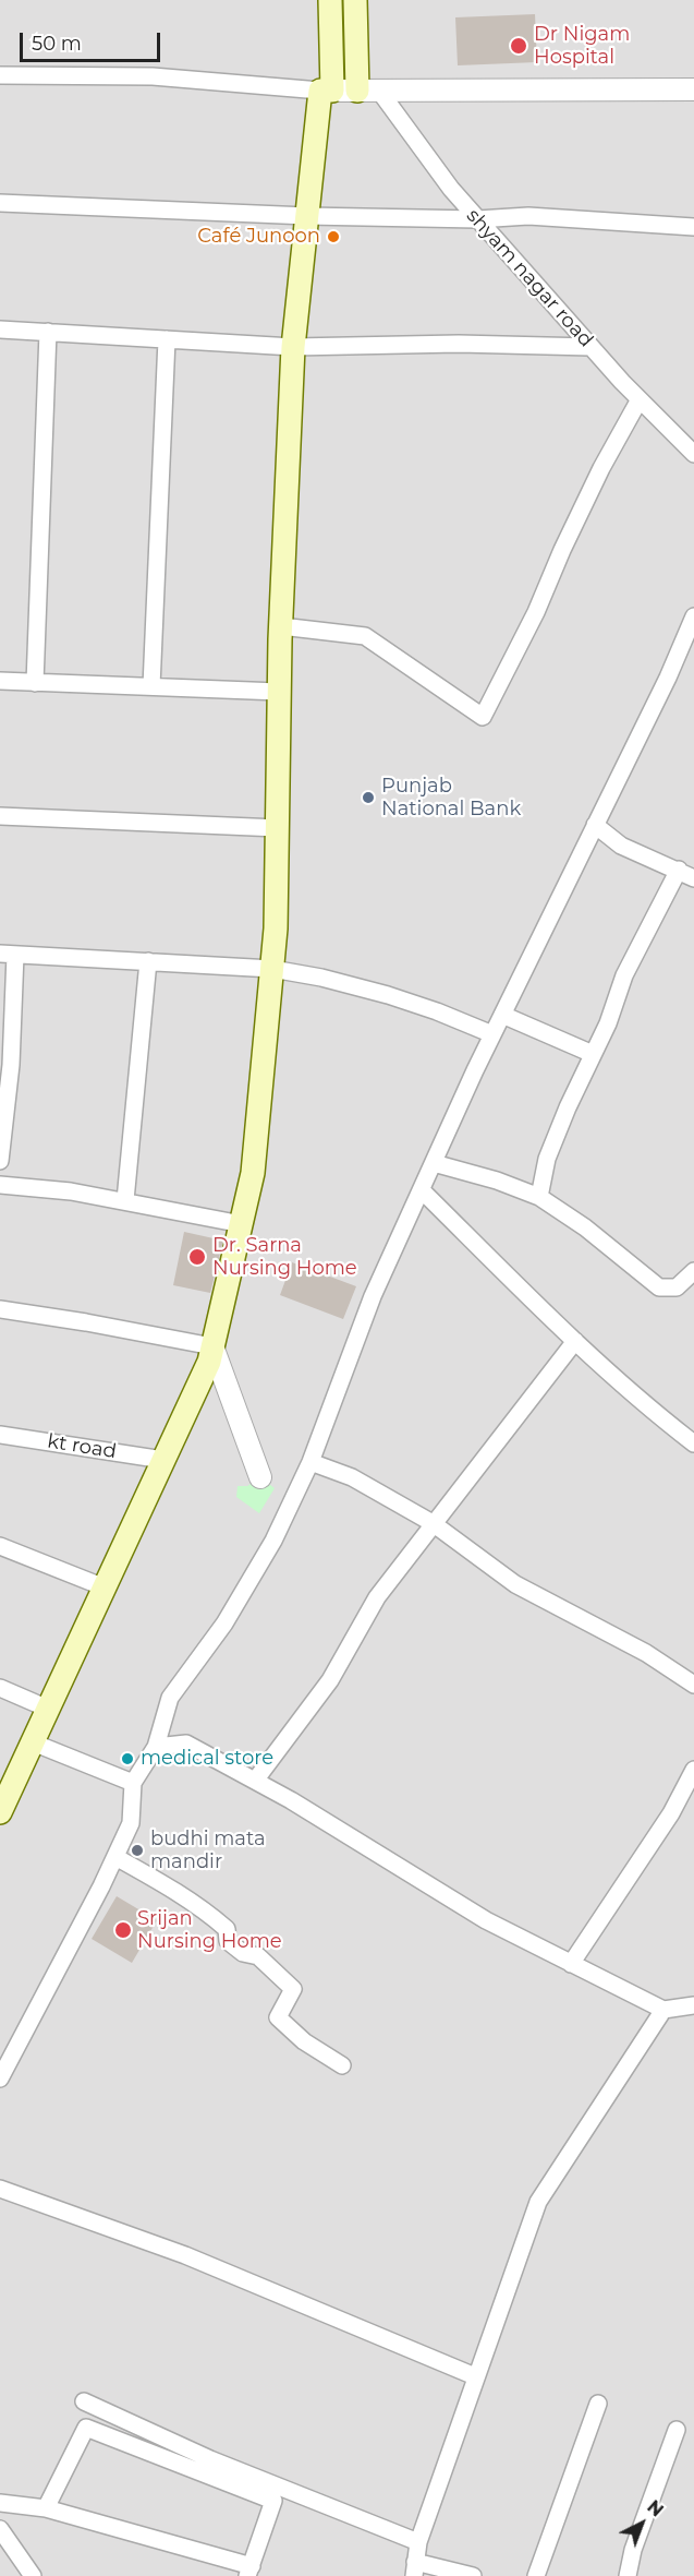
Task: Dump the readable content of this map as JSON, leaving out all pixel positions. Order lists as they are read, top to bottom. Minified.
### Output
{"streets":{"street":["shyam nagar road","kt road"]},"places":["Dr Nigam Hospital","Café Junoon","Punjab National Bank","Dr. Sarna Nursing Home","medical store","budhi mata mandir","Srijan Nursing Home"],"scale_bar":"50 m","north":"top right"}
